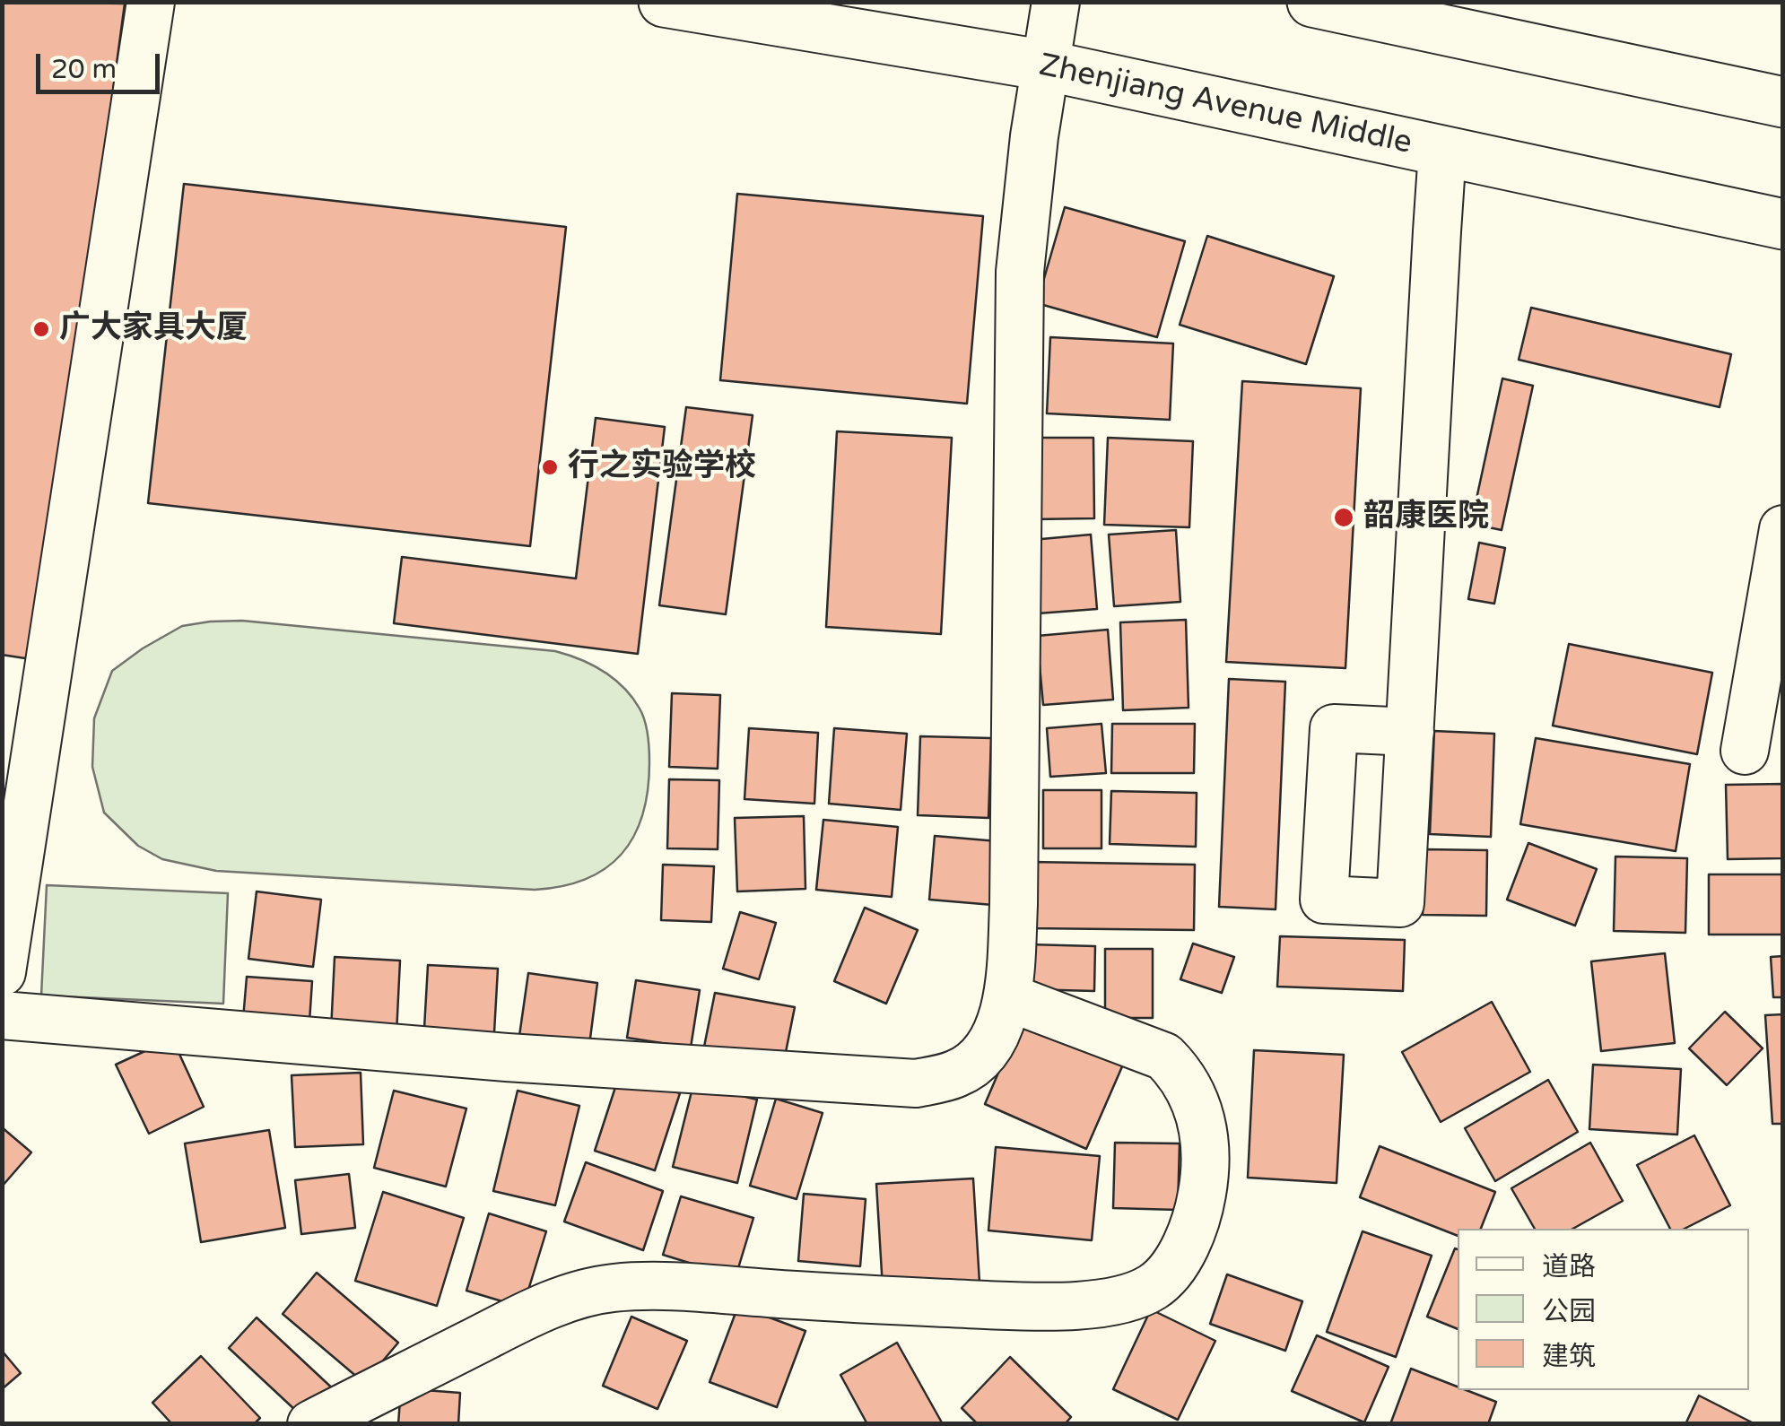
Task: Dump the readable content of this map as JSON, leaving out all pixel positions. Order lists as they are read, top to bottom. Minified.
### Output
{"streets":{"main road":["Zhenjiang Avenue Middle"]},"places":["广大家具大厦","行之实验学校","韶康医院"],"legend":["道路","公园","建筑"],"scale_bar":"20 m"}
